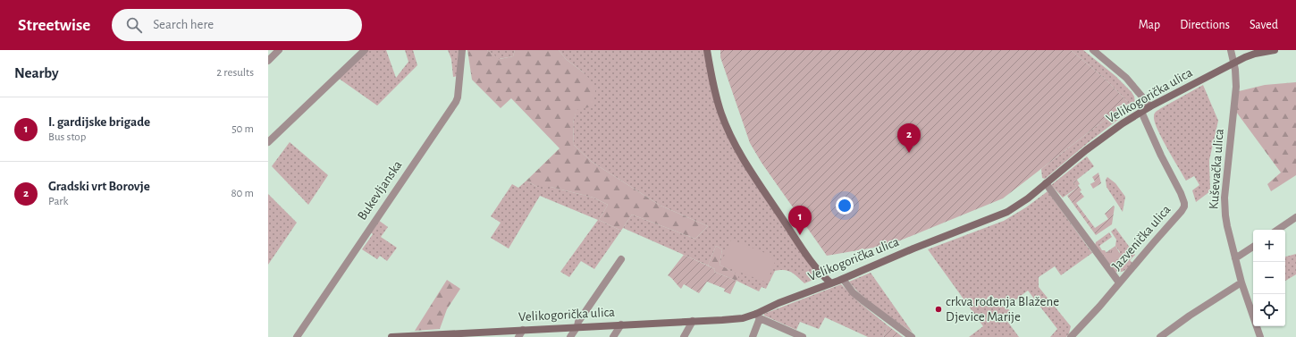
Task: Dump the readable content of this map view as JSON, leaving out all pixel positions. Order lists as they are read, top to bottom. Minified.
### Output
{"streets":{"street":["Velikogorička ulica","Kuševačka ulica","Bukevljanska","Jazvenička ulica"]},"crossings":[["Velikogorička ulica","Kuševačka ulica"],["Velikogorička ulica","Jazvenička ulica"]],"places":["crkva rođenja Blažene Djevice Marije"],"page":{"header":"Streetwise","search":"Search here","nav":["Map","Directions","Saved"],"heading":["Nearby","2 results"],"list":[{"mark":"1","name":"I. gardijske brigade","note":"Bus stop","value":"50 m"},{"mark":"2","name":"Gradski vrt Borovje","note":"Park","value":"80 m"}],"pins":["2","1"],"map_buttons":["+","−"]}}
